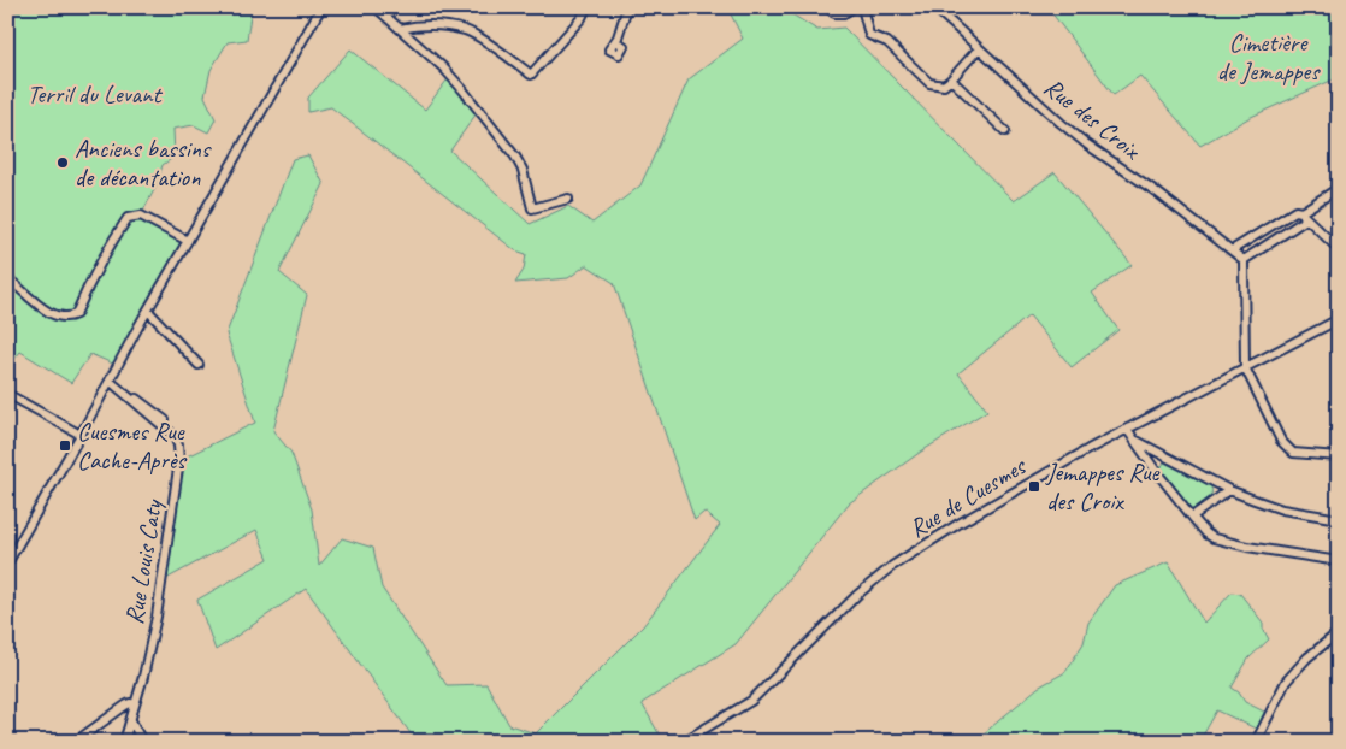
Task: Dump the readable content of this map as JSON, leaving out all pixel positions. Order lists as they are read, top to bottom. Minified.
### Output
{"streets":{"street":["Rue des Croix","Rue de Cuesmes","Rue Louis Caty"]},"parks":["Cimetière de Jemappes","Terril du Levant"],"places":{"other":["Anciens bassins de décantation"],"transit":["Cuesmes Rue Cache-Après","Jemappes Rue des Croix"]}}
